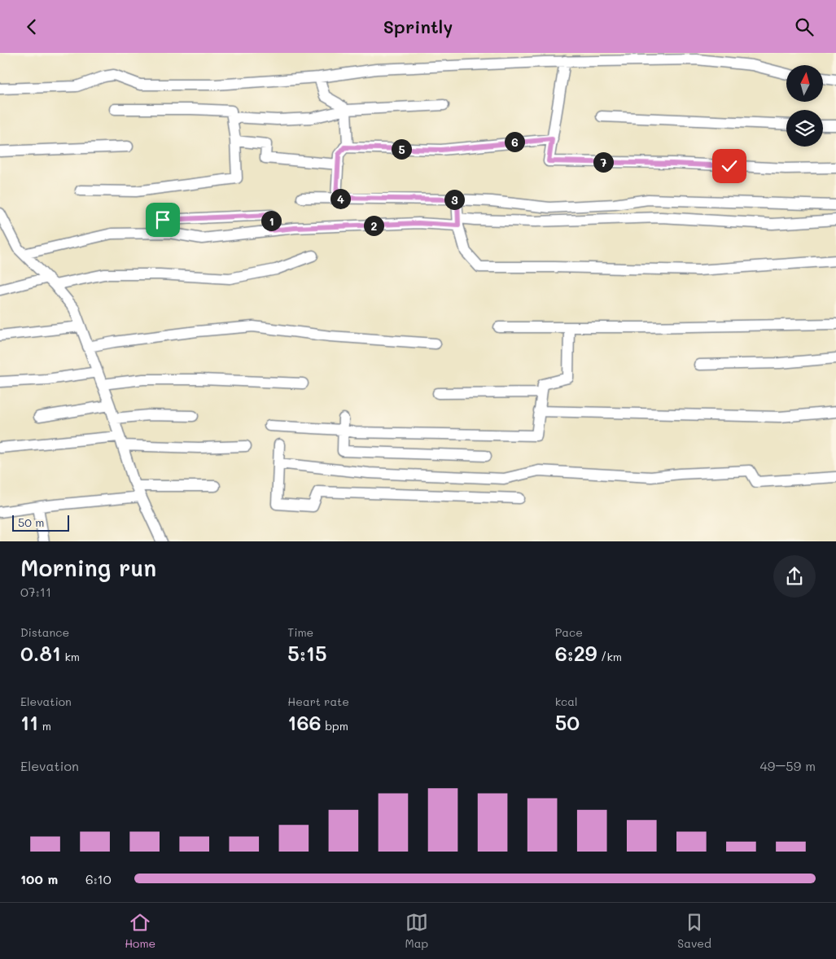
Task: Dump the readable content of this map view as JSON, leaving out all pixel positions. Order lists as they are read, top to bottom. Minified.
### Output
{"scale_bar":"50 m","north":"top","page":{"header":"Sprintly","pins":["6","5","7","4","3","1","2"],"scale":"50 m","heading":["Morning run","07:11"],"stats":[["Distance","0.81 km"],["Time","5:15"],["Pace","6:29 /km"],["Elevation","11 m"],["Heart rate","166 bpm"],["kcal","50"]],"chart":["Elevation","49–59 m"],"list":[{"name":"100 m","note":"6:10"}],"tabs":["Home","Map","Saved"]}}
